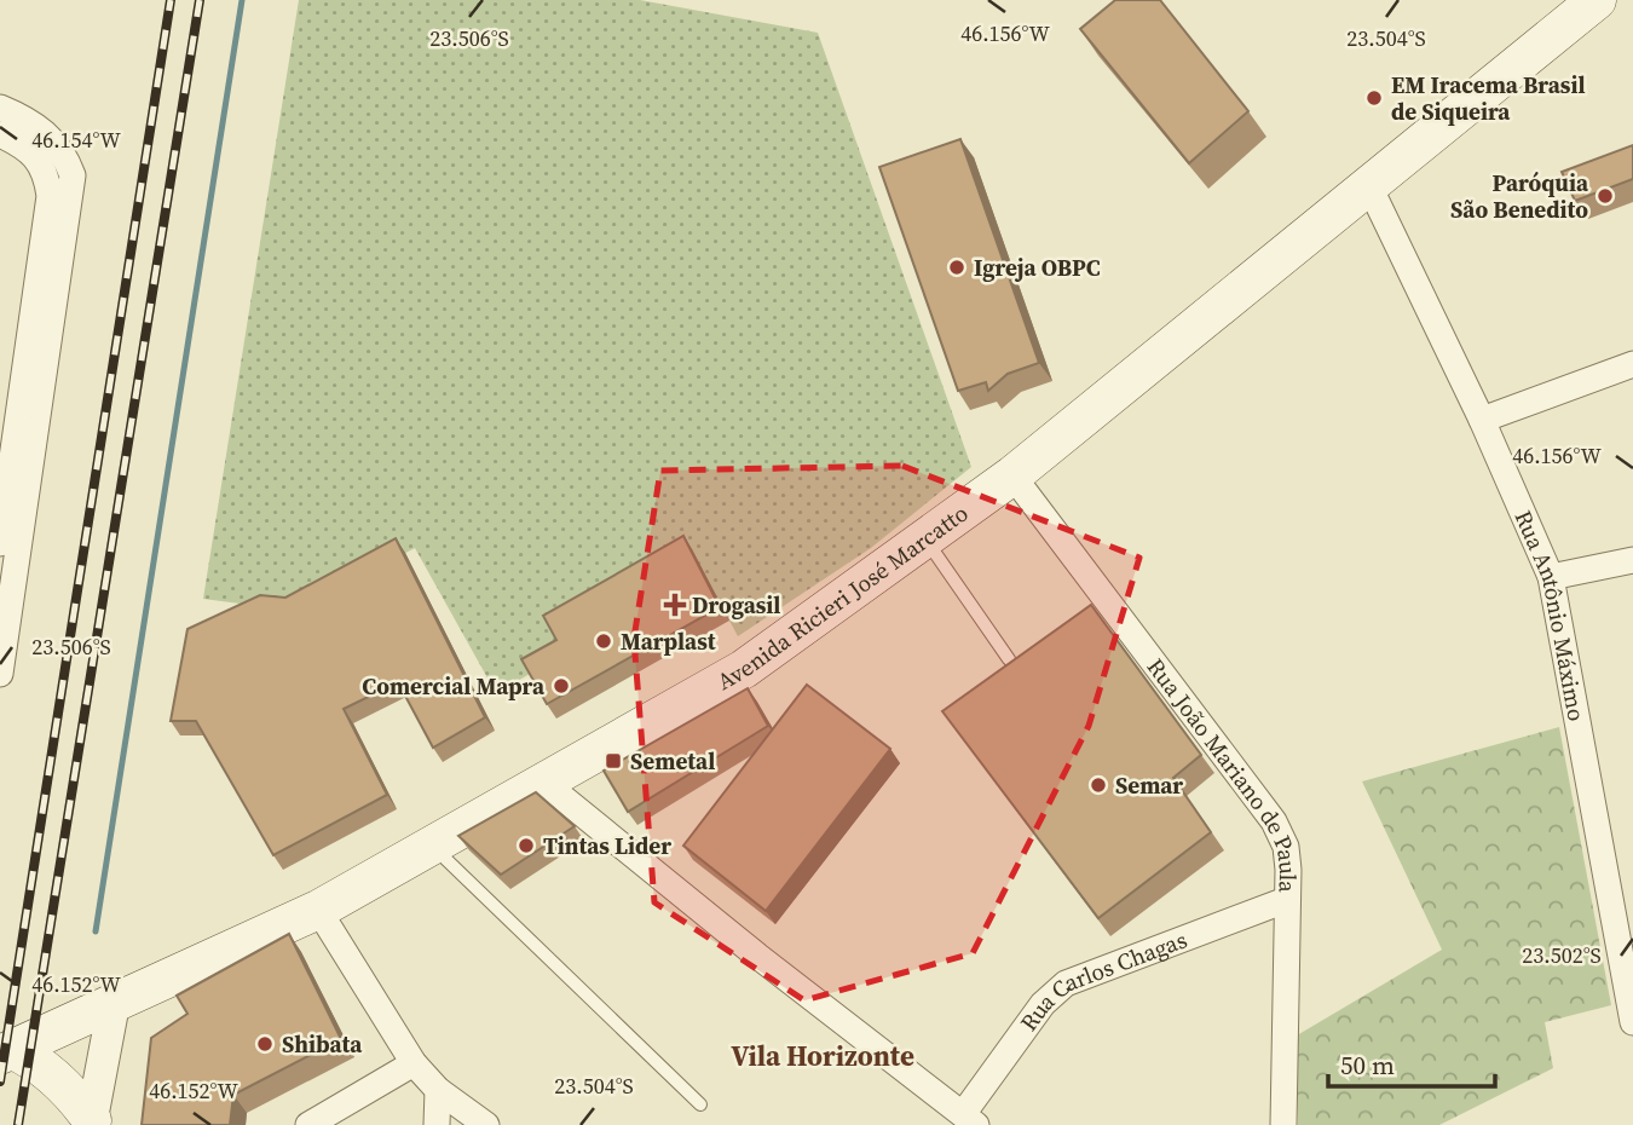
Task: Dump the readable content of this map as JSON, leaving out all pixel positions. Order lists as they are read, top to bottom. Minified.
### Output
{"streets":{"main road":["Avenida Ricieri José Marcatto"],"street":["Rua Antônio Máximo","Rua João Mariano de Paula","Rua Carlos Chagas"]},"crossings":[["Avenida Ricieri José Marcatto","Rua Antônio Máximo"],["Avenida Ricieri José Marcatto","Rua João Mariano de Paula"],["Rua João Mariano de Paula","Rua Carlos Chagas"]],"districts":["Vila Horizonte"],"places":{"other":["EM Iracema Brasil de Siqueira","Paróquia São Benedito","Igreja OBPC","Marplast","Comercial Mapra","Semar","Tintas Lider","Shibata"],"health":["Drogasil"],"transit":["Semetal"]},"scale_bar":"50 m","coordinates":["46.156°W","23.504°S","23.506°S","46.154°W","23.502°S","46.152°W"]}
